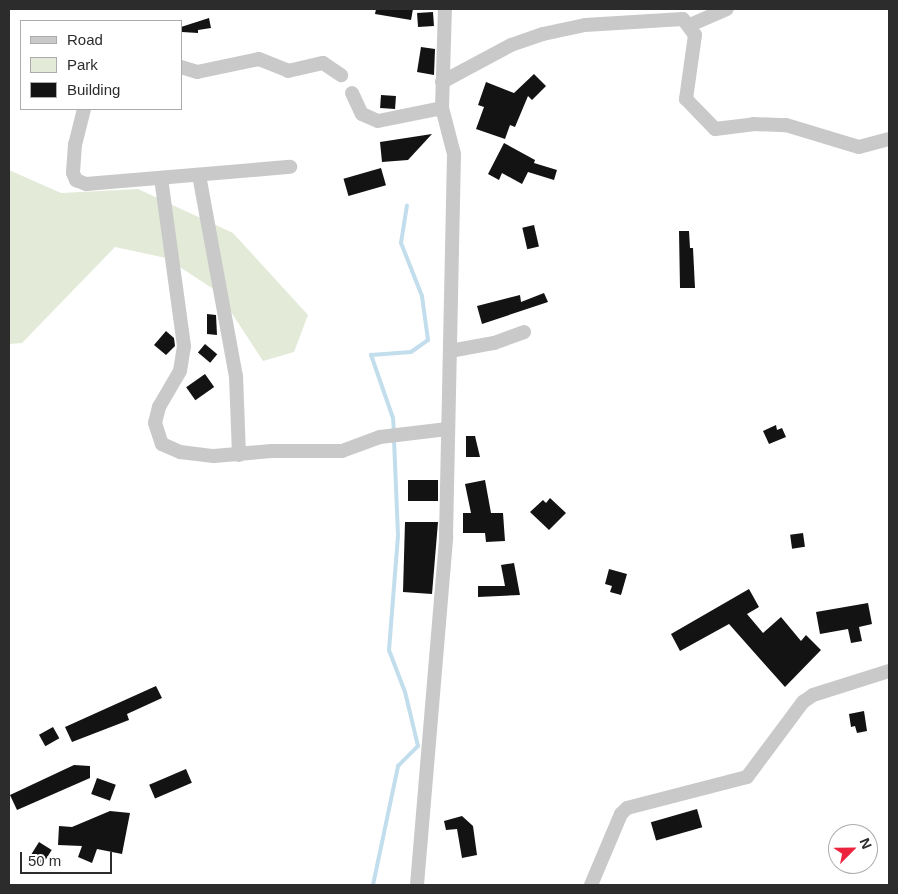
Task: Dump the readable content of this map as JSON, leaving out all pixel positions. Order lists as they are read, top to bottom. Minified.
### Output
{"legend":["Road","Park","Building"],"scale_bar":"50 m","north":"top right"}
